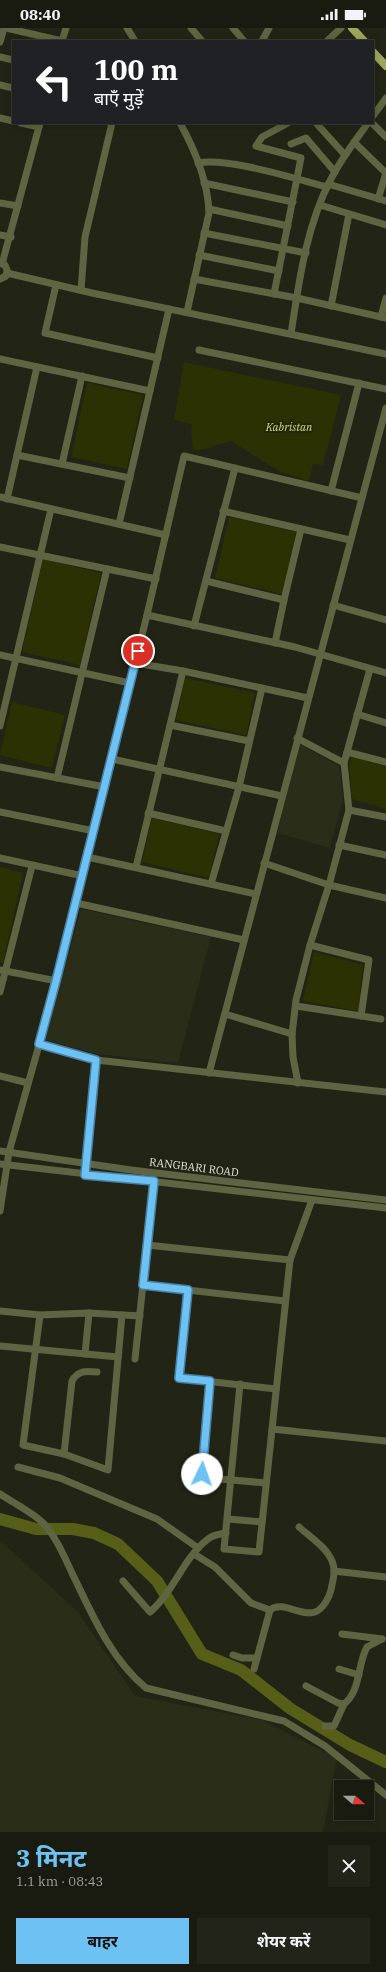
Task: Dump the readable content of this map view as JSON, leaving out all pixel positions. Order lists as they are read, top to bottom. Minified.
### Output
{"streets":{"street":["RANGBARI ROAD"]},"parks":["Kabristan"],"north":"right","page":{"status":"08:40","turn":["100 m","बाएँ मुड़ें"],"heading":["3 मिनट","1.1 km · 08:43"],"buttons":["बाहर","शेयर करें"]}}
